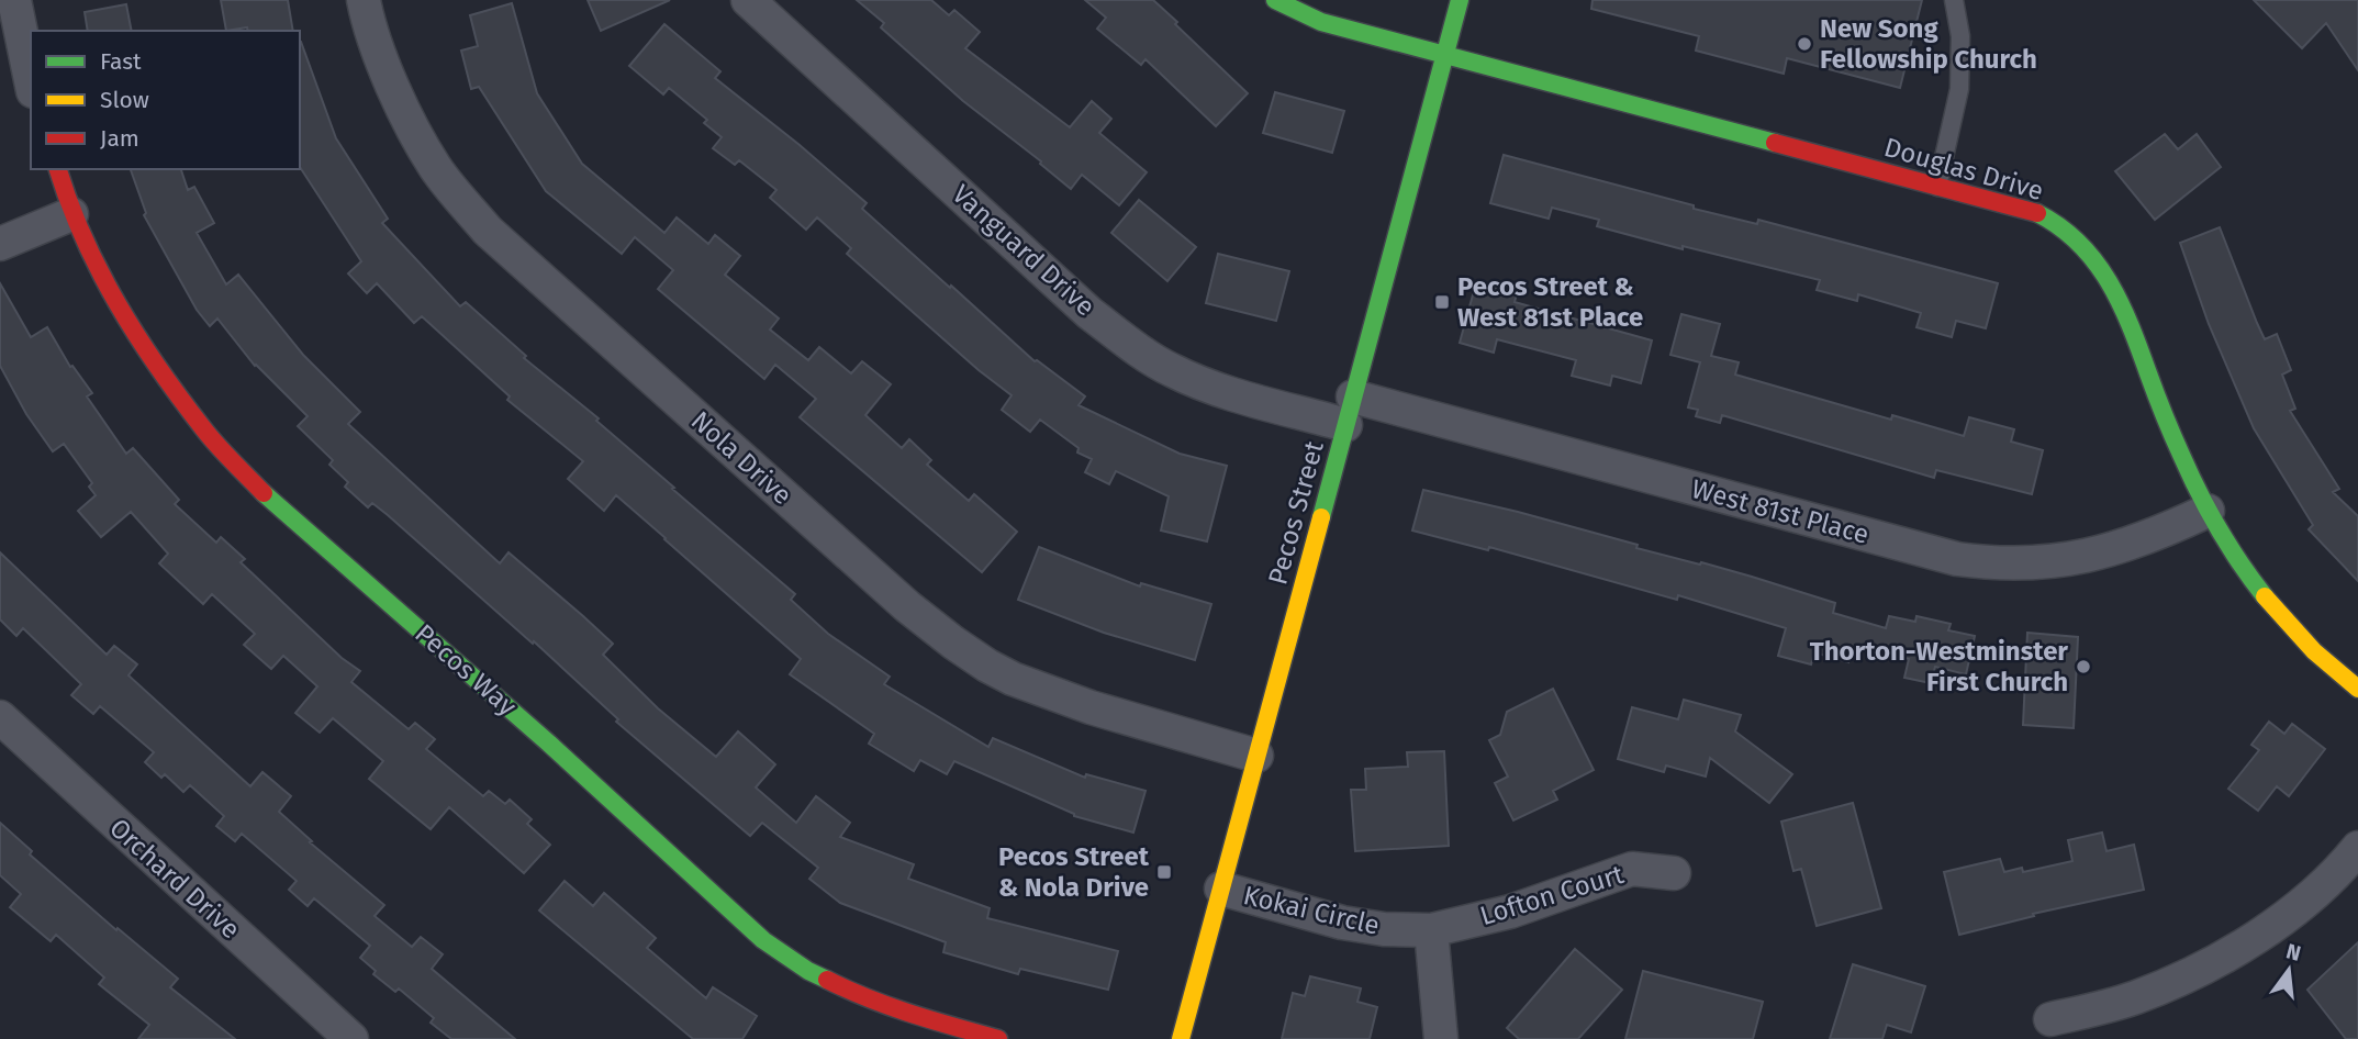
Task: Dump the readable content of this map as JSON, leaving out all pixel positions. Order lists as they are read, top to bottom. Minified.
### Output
{"streets":{"street":["Douglas Drive","Vanguard Drive","Nola Drive","West 81st Place","Pecos Street","Pecos Way","Orchard Drive","Lofton Court","Kokai Circle"]},"crossings":[["Douglas Drive","West 81st Place"],["Douglas Drive","Pecos Street"],["Vanguard Drive","West 81st Place"],["Vanguard Drive","Pecos Street"],["Nola Drive","Pecos Street"],["West 81st Place","Pecos Street"],["Pecos Street","Kokai Circle"],["Lofton Court","Kokai Circle"]],"places":{"other":["New Song Fellowship Church","Thorton-Westminster First Church"],"transit":["Pecos Street & West 81st Place","Pecos Street & Nola Drive"]},"legend":["Fast","Slow","Jam"],"north":"top"}
